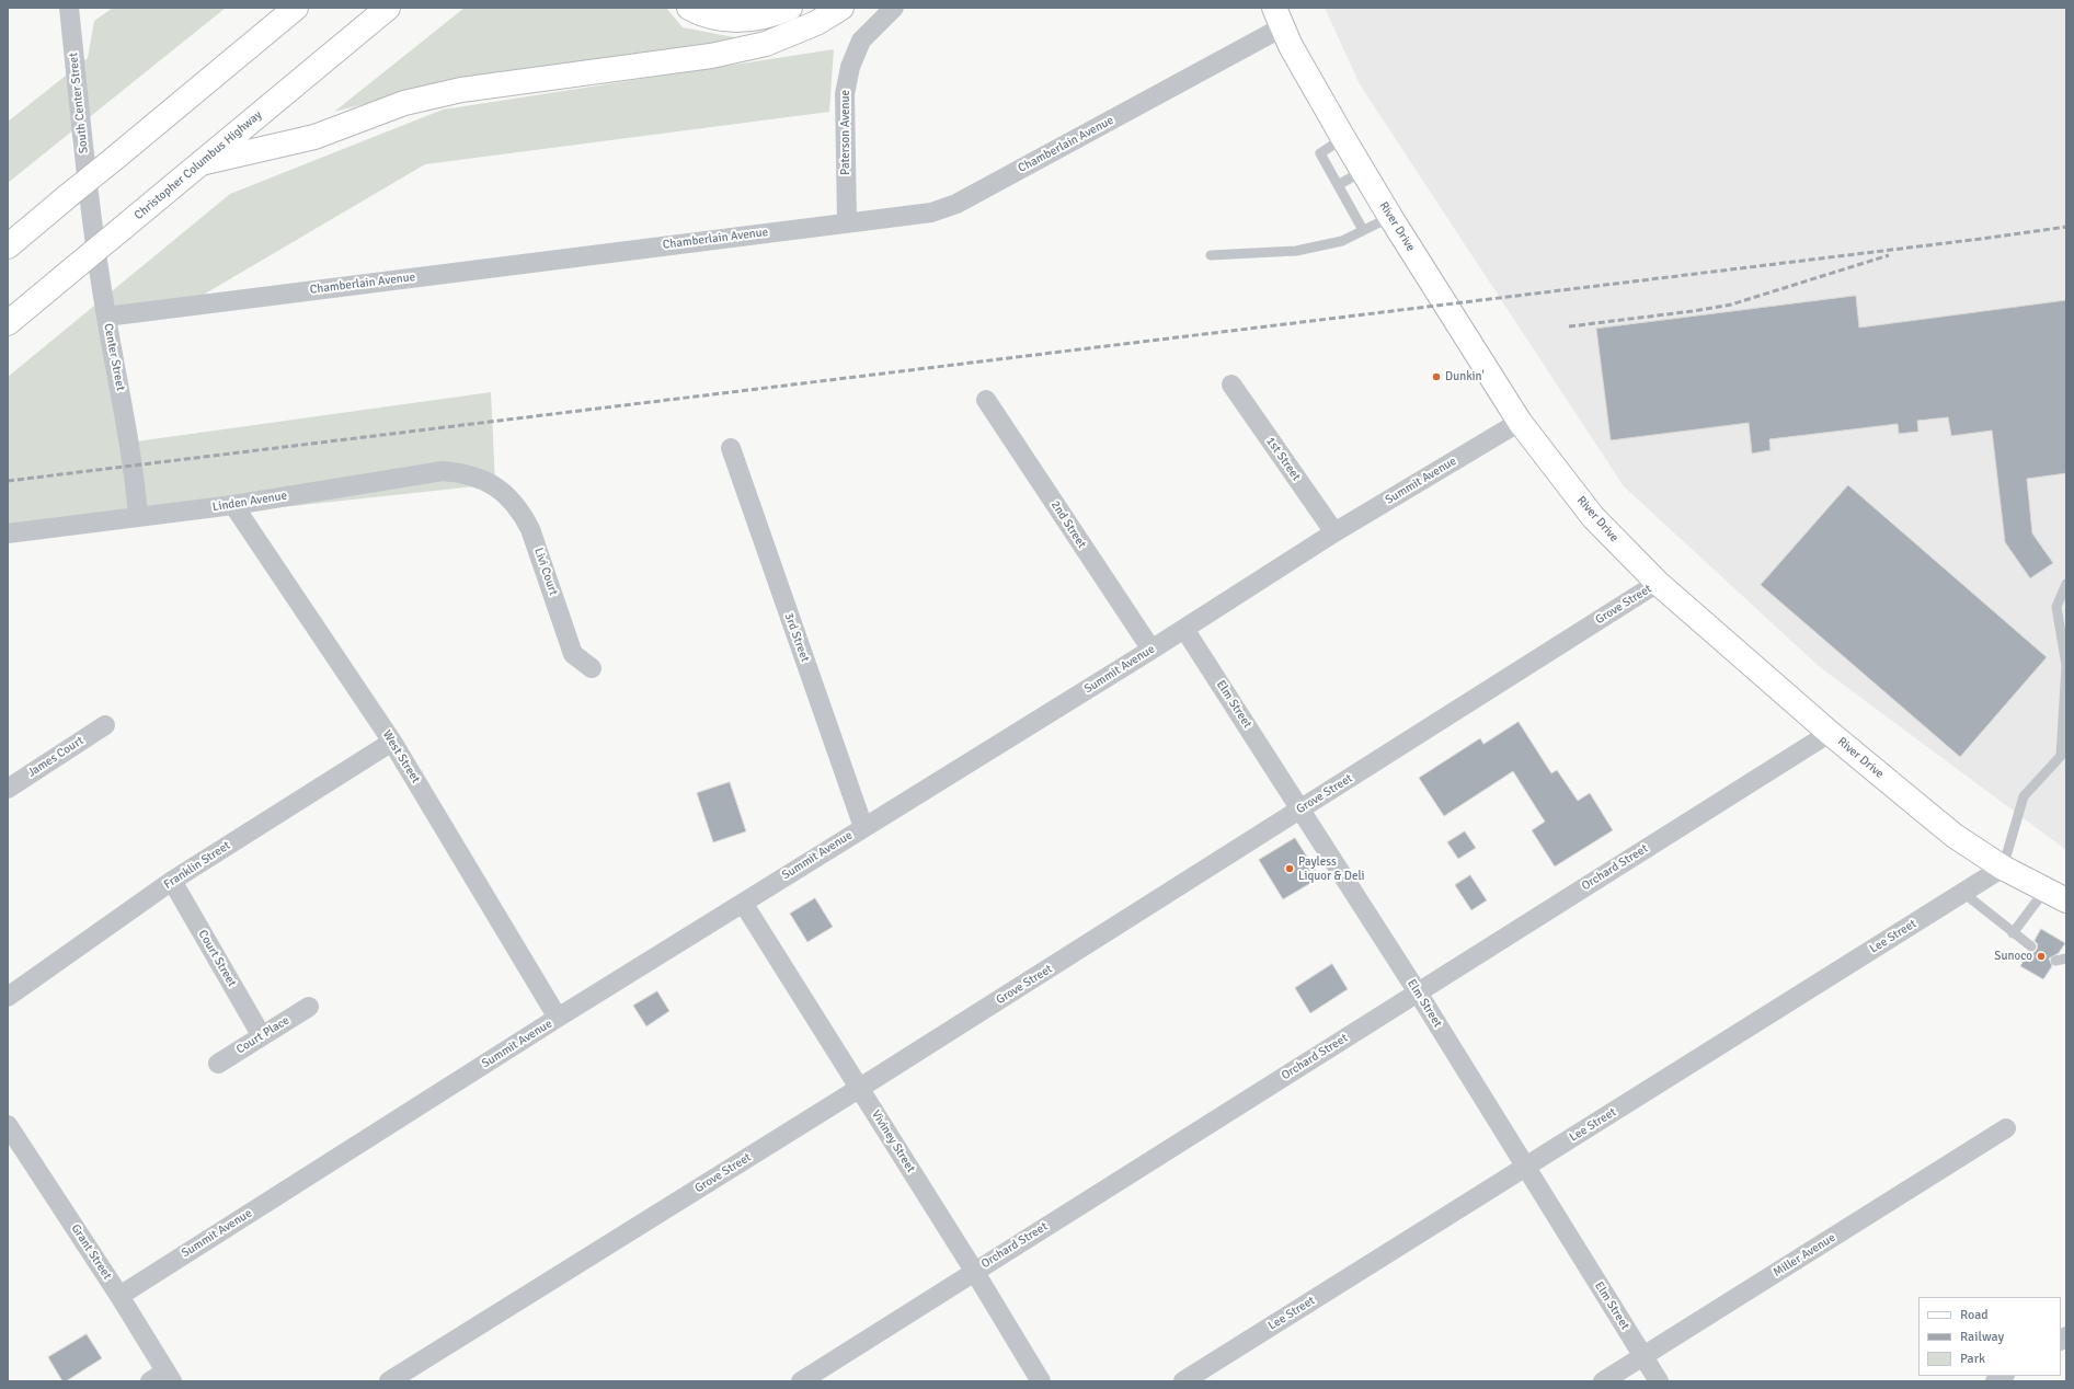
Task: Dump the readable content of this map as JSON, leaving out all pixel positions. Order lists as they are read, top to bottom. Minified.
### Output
{"streets":{"main road":["Christopher Columbus Highway","River Drive"],"street":["South Center Street","Paterson Avenue","Chamberlain Avenue","Center Street","1st Street","Summit Avenue","Linden Avenue","2nd Street","Livi Court","Grove Street","3rd Street","Elm Street","James Court","West Street","Franklin Street","Orchard Street","Lee Street","Court Street","Court Place","Viviney Street","Grant Street","Miller Avenue"]},"crossings":[["South Center Street","Center Street"],["Paterson Avenue","Chamberlain Avenue"],["Chamberlain Avenue","River Drive"],["Chamberlain Avenue","Center Street"],["River Drive","Summit Avenue"],["River Drive","Grove Street"],["River Drive","Orchard Street"],["River Drive","Lee Street"],["Center Street","Linden Avenue"],["1st Street","Summit Avenue"],["Summit Avenue","2nd Street"],["Summit Avenue","3rd Street"],["Summit Avenue","Elm Street"],["Summit Avenue","West Street"],["Summit Avenue","Viviney Street"],["Summit Avenue","Grant Street"],["Linden Avenue","Livi Court"],["Linden Avenue","West Street"],["Grove Street","Elm Street"],["Grove Street","Viviney Street"],["Elm Street","Orchard Street"],["Elm Street","Lee Street"],["Elm Street","Miller Avenue"],["West Street","Franklin Street"],["Franklin Street","Court Street"],["Orchard Street","Viviney Street"],["Court Street","Court Place"]],"places":["Dunkin'","Payless Liquor & Deli","Sunoco"],"legend":["Road","Railway","Park"]}
